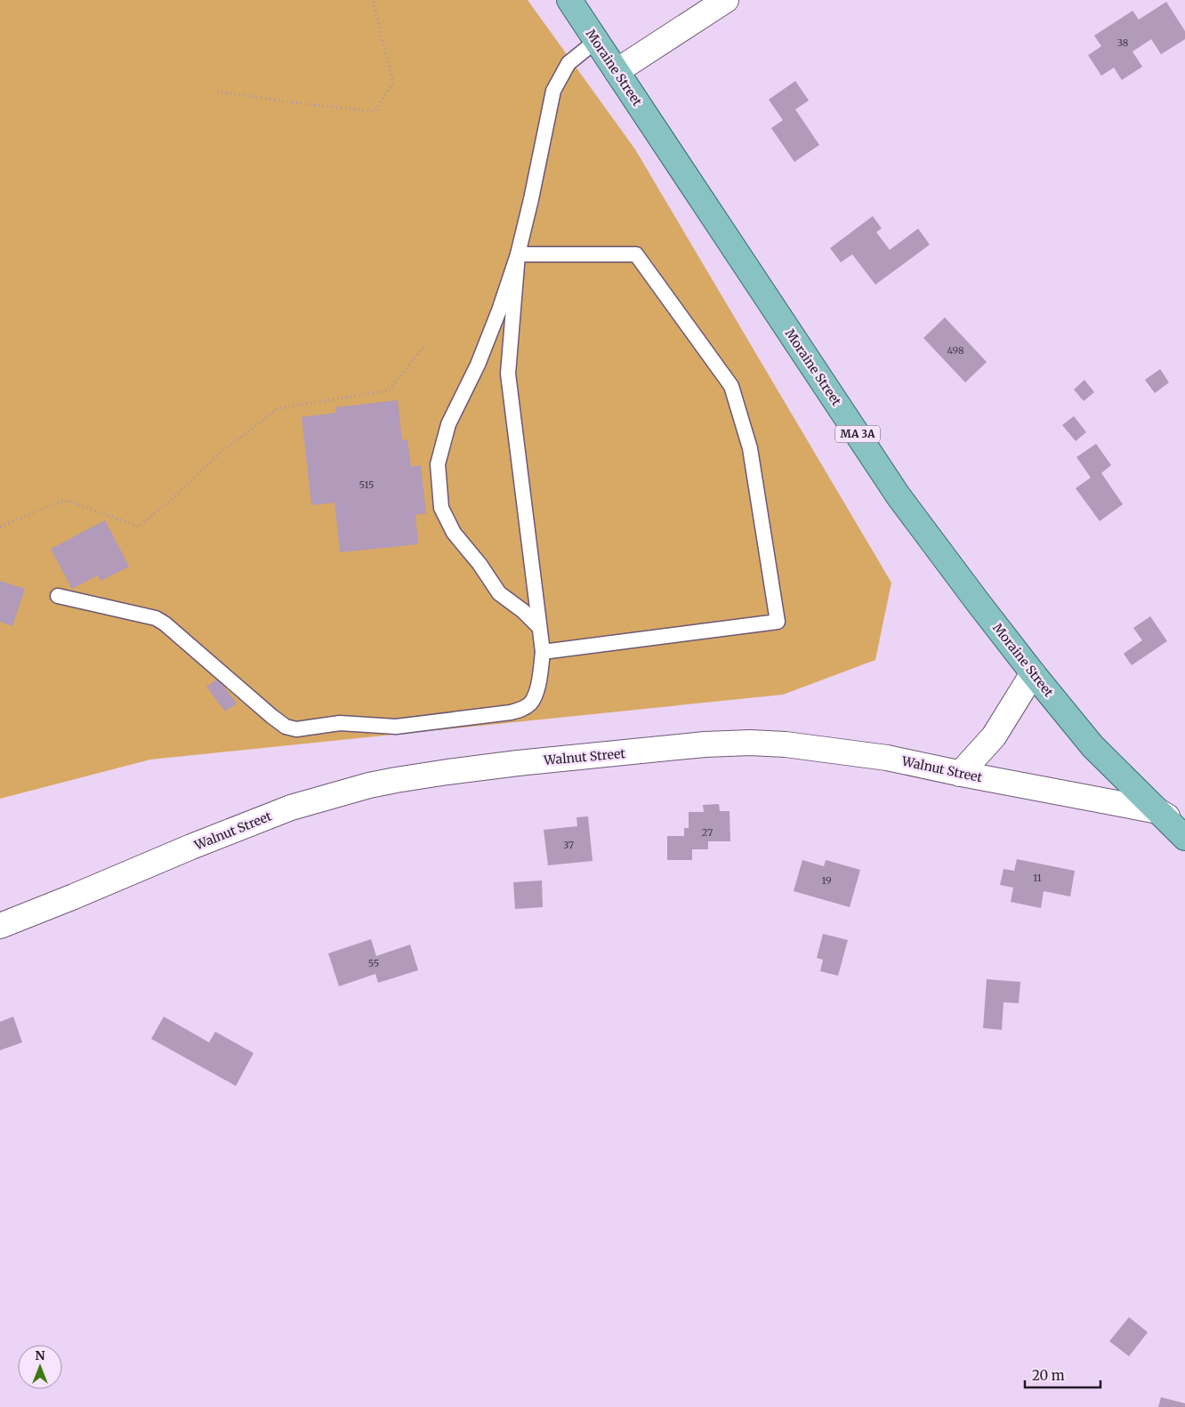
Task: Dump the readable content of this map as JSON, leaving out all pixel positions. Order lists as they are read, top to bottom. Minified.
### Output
{"streets":{"main road":["Moraine Street","MA 3A"],"street":["Walnut Street"]},"crossings":[["Moraine Street","Walnut Street"]],"house_numbers":["38","498","515","27","37","11","19","55"],"scale_bar":"20 m","north":"top"}
